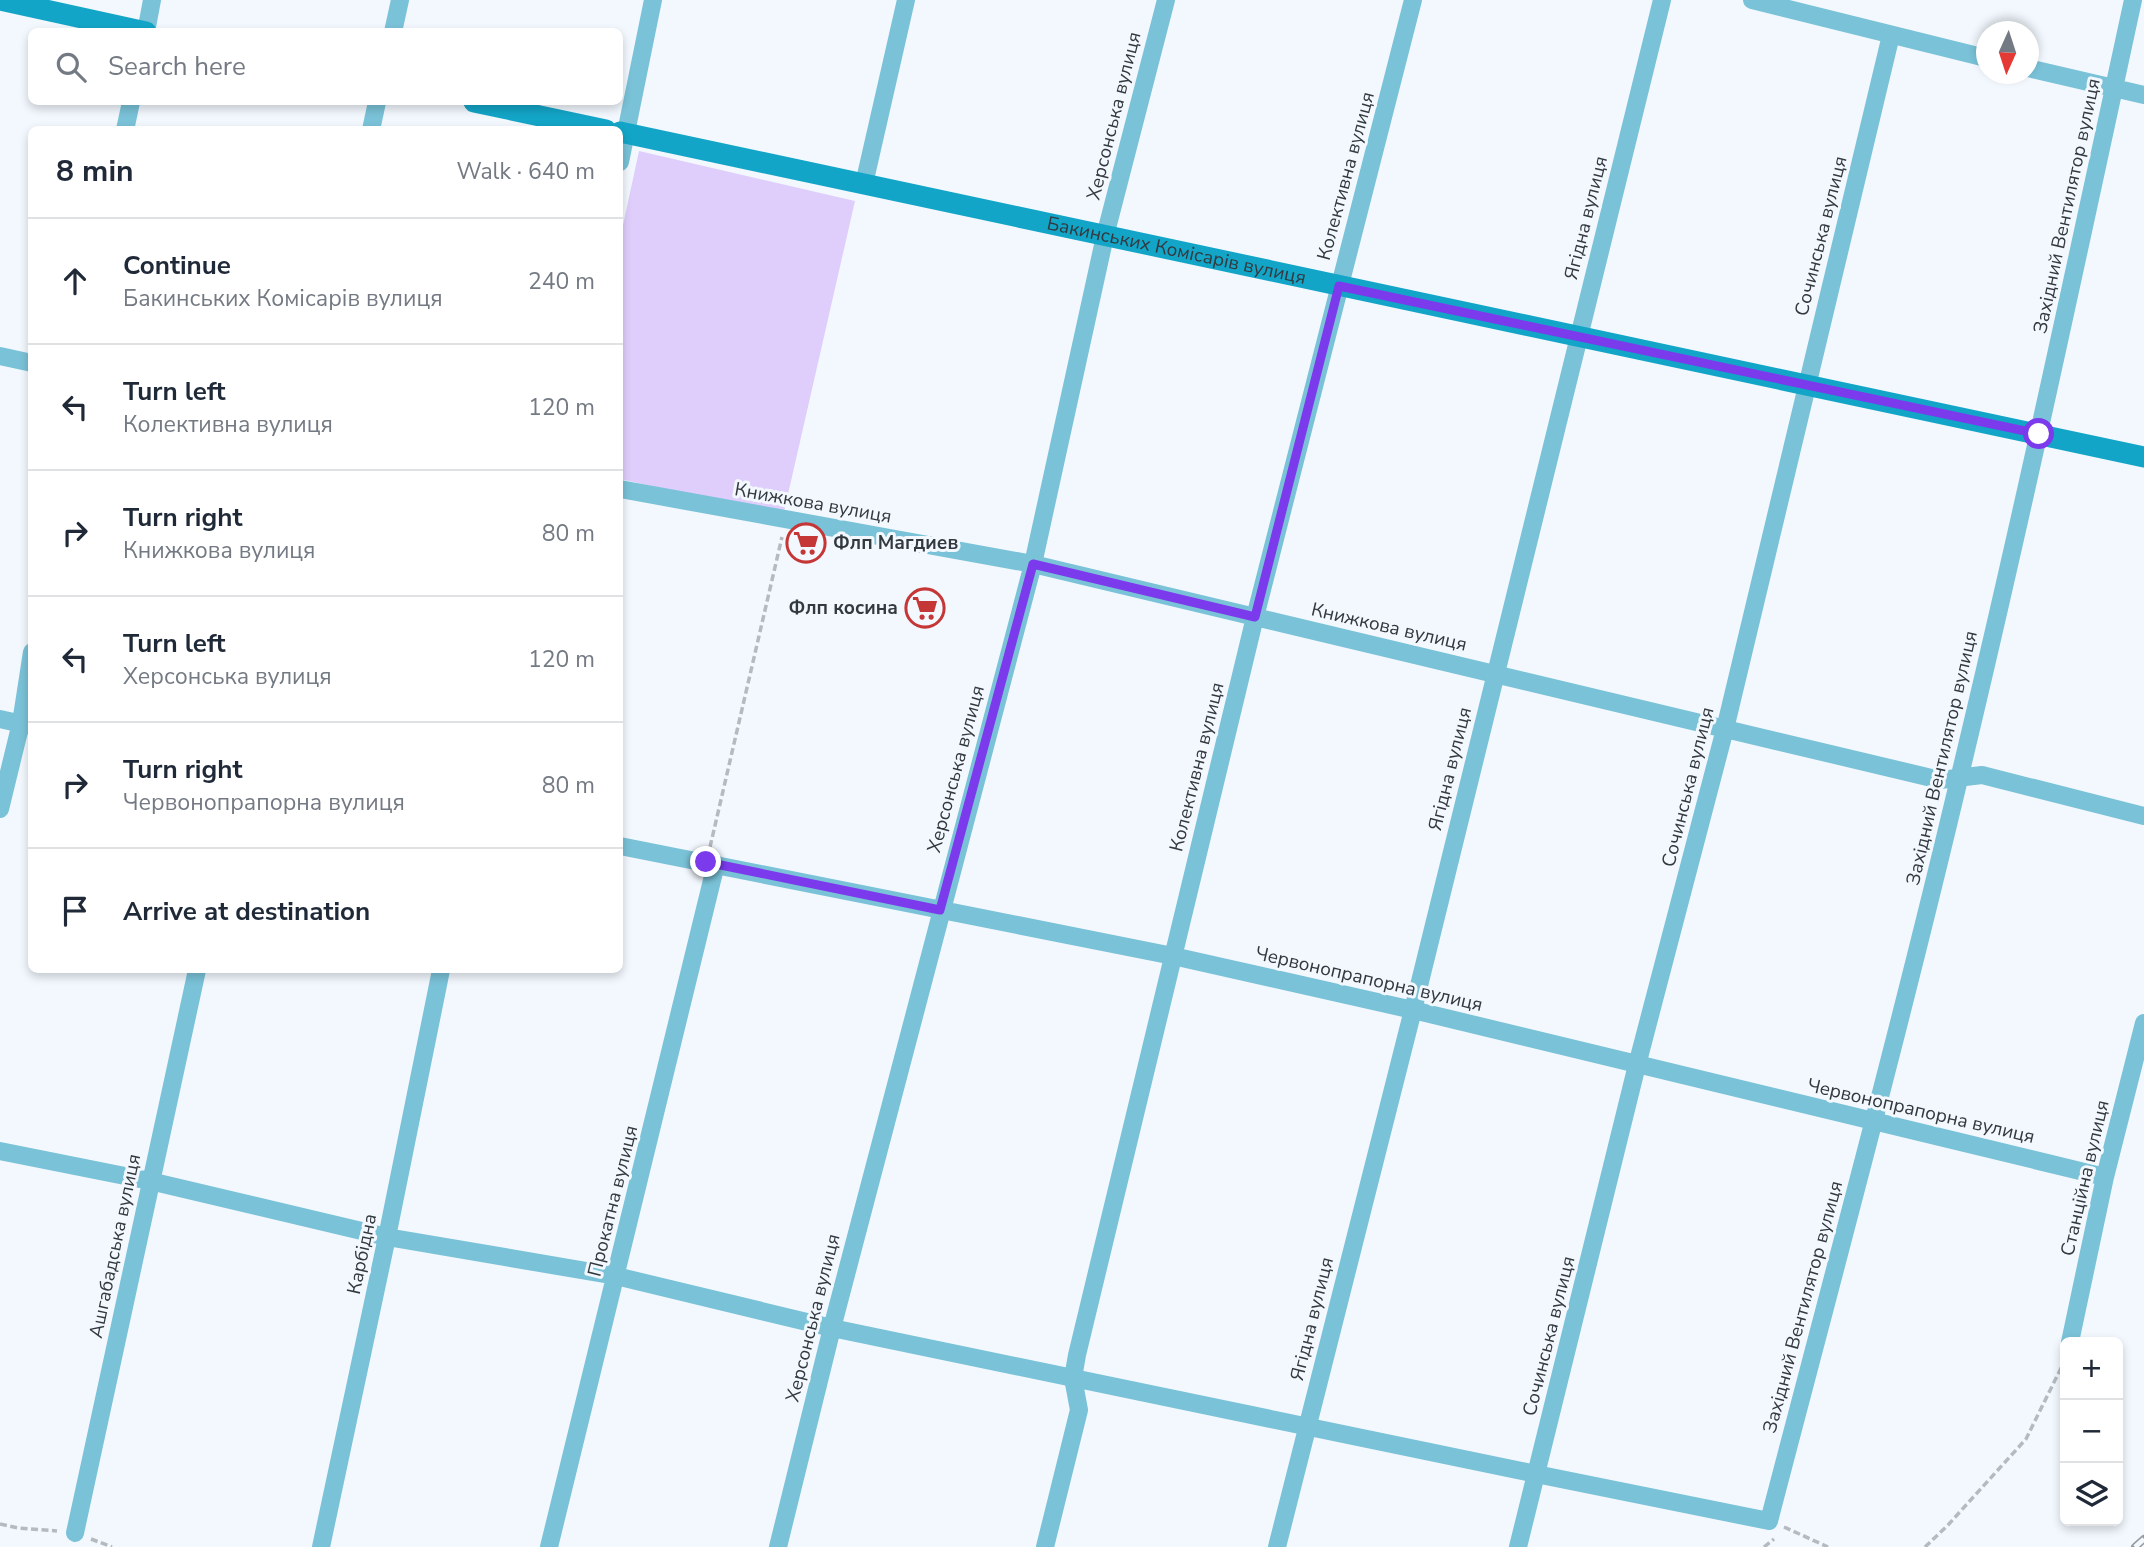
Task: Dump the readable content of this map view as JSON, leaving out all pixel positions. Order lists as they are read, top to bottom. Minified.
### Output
{"streets":{"street":["Херсонська вулиця","Колективна вулиця","Західний Вентилятор вулиця","Ягідна вулиця","Сочинська вулиця","Бакинських Комісарів вулиця","Книжкова вулиця","Червонопрапорна вулиця","Станційна вулиця","Прокатна вулиця","Ашгабадська вулиця","Карбідна"]},"crossings":[["Херсонська вулиця","Бакинських Комісарів вулиця"],["Херсонська вулиця","Книжкова вулиця"],["Херсонська вулиця","Червонопрапорна вулиця"],["Колективна вулиця","Бакинських Комісарів вулиця"],["Колективна вулиця","Книжкова вулиця"],["Колективна вулиця","Червонопрапорна вулиця"],["Західний Вентилятор вулиця","Бакинських Комісарів вулиця"],["Західний Вентилятор вулиця","Книжкова вулиця"],["Західний Вентилятор вулиця","Червонопрапорна вулиця"],["Ягідна вулиця","Бакинських Комісарів вулиця"],["Ягідна вулиця","Книжкова вулиця"],["Ягідна вулиця","Червонопрапорна вулиця"],["Сочинська вулиця","Бакинських Комісарів вулиця"],["Сочинська вулиця","Книжкова вулиця"],["Сочинська вулиця","Червонопрапорна вулиця"],["Червонопрапорна вулиця","Станційна вулиця"],["Червонопрапорна вулиця","Прокатна вулиця"]],"places":{"supermarket":["Флп Магдиев","Флп косина"]},"north":"bottom","page":{"search":"Search here","heading":["8 min","Walk · 640 m"],"list":[["Continue","Бакинських Комісарів вулиця","240 m"],["Turn left","Колективна вулиця","120 m"],["Turn right","Книжкова вулиця","80 m"],["Turn left","Херсонська вулиця","120 m"],["Turn right","Червонопрапорна вулиця","80 m"],"Arrive at destination"],"map_buttons":["+","−"]}}
